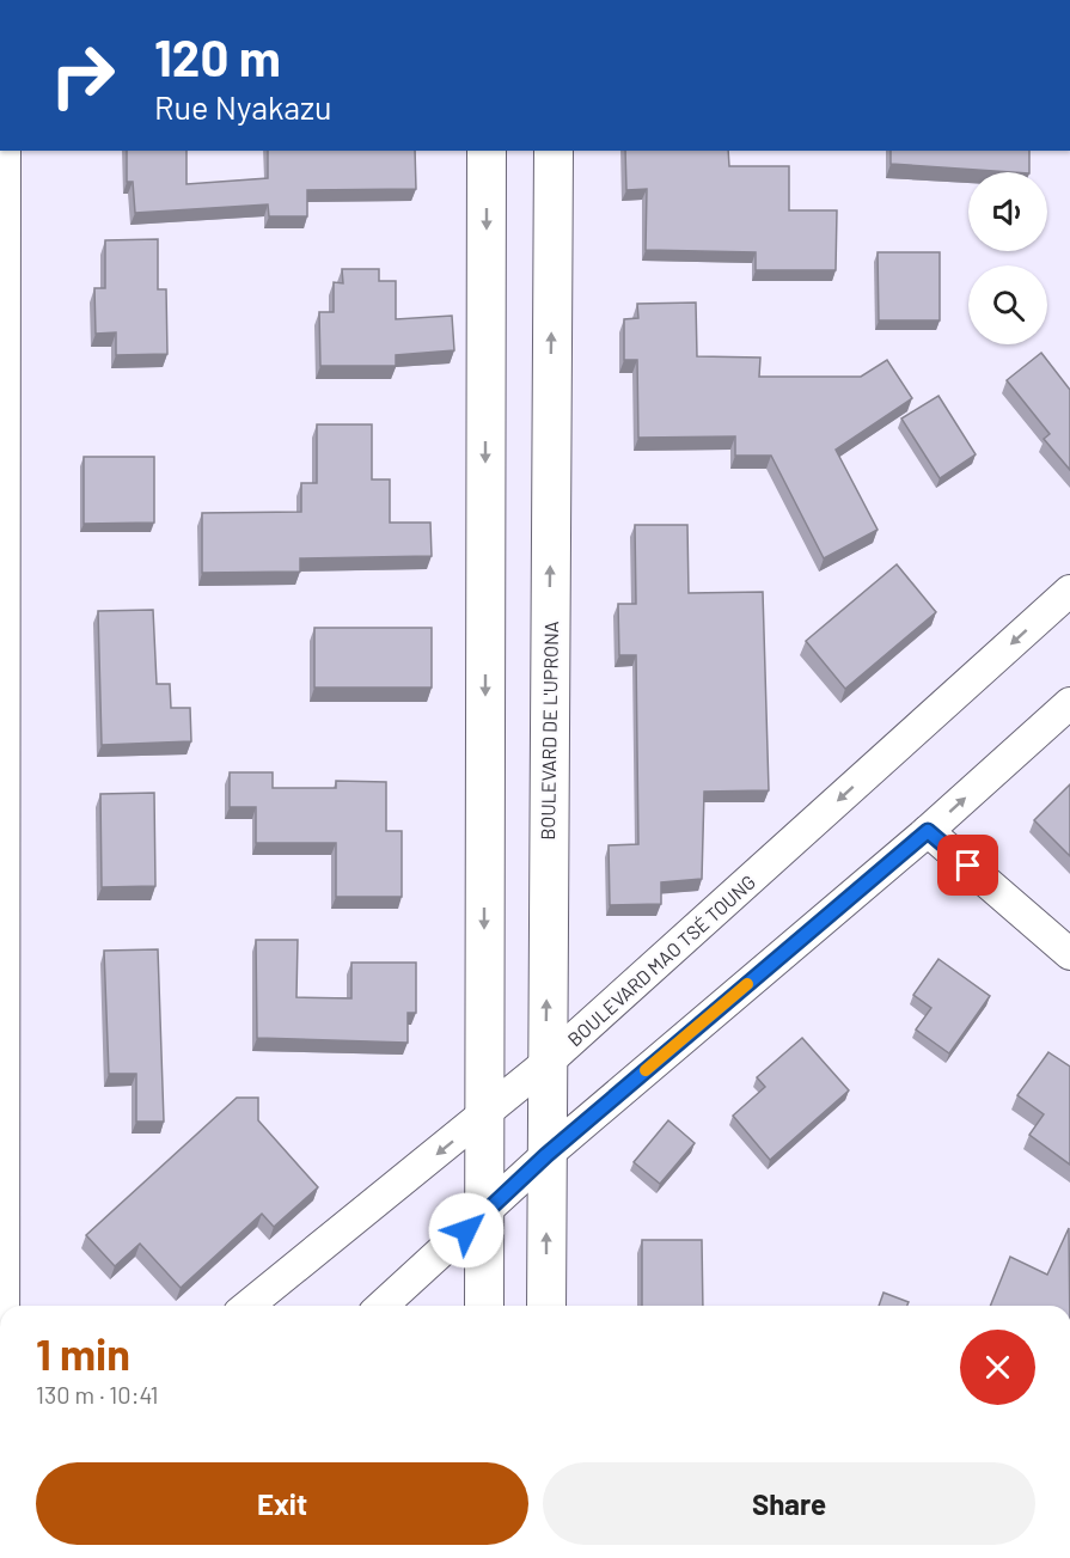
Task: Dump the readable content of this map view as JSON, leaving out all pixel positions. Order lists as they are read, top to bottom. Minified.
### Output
{"streets":{"street":["BOULEVARD DE L'UPRONA","BOULEVARD MAO TSÉ TOUNG"]},"crossings":[["BOULEVARD DE L'UPRONA","BOULEVARD MAO TSÉ TOUNG"]],"page":{"turn":["120 m","Rue Nyakazu"],"heading":["1 min","130 m · 10:41"],"buttons":["Exit","Share"]}}
